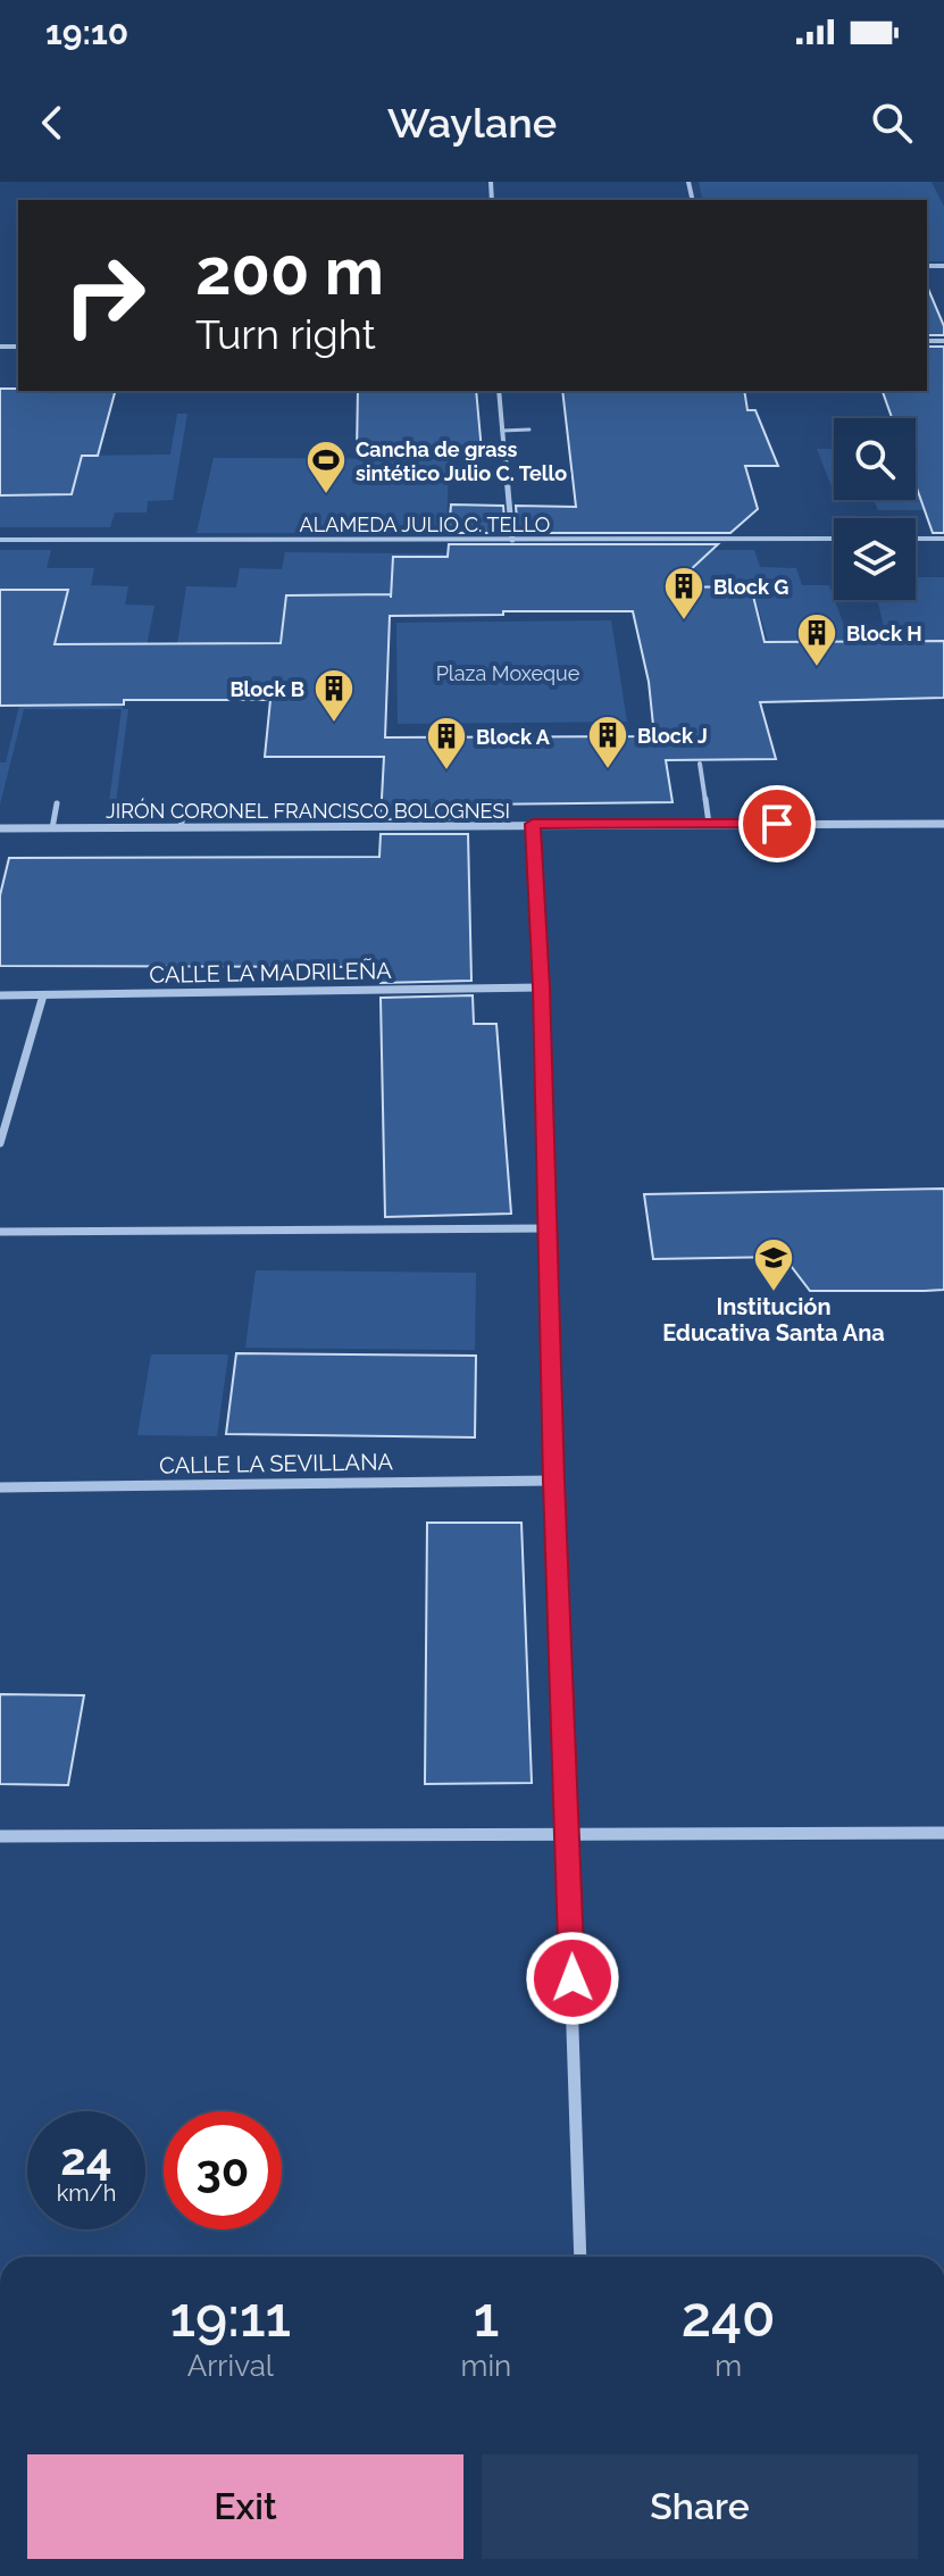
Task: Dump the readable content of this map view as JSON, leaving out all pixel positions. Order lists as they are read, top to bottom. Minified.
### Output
{"streets":{"street":["ALAMEDA JULIO C. TELLO","JIRÓN CORONEL FRANCISCO BOLOGNESI","CALLE LA MADRILEÑA","CALLE LA SEVILLANA"]},"parks":["Plaza Moxeque"],"places":{"sports":["Cancha de grass sintético Julio C. Tello"],"building":["Block G","Block H","Block B","Block J","Block A"],"school or university":["Institución Educativa Santa Ana"]},"page":{"status":"19:10","header":"Waylane","turn":["200 m","Turn right"],"speed":"24 km/h","limit":"30","eta":["19:11","Arrival","1","min","240","m"],"buttons":["Exit","Share"]}}
